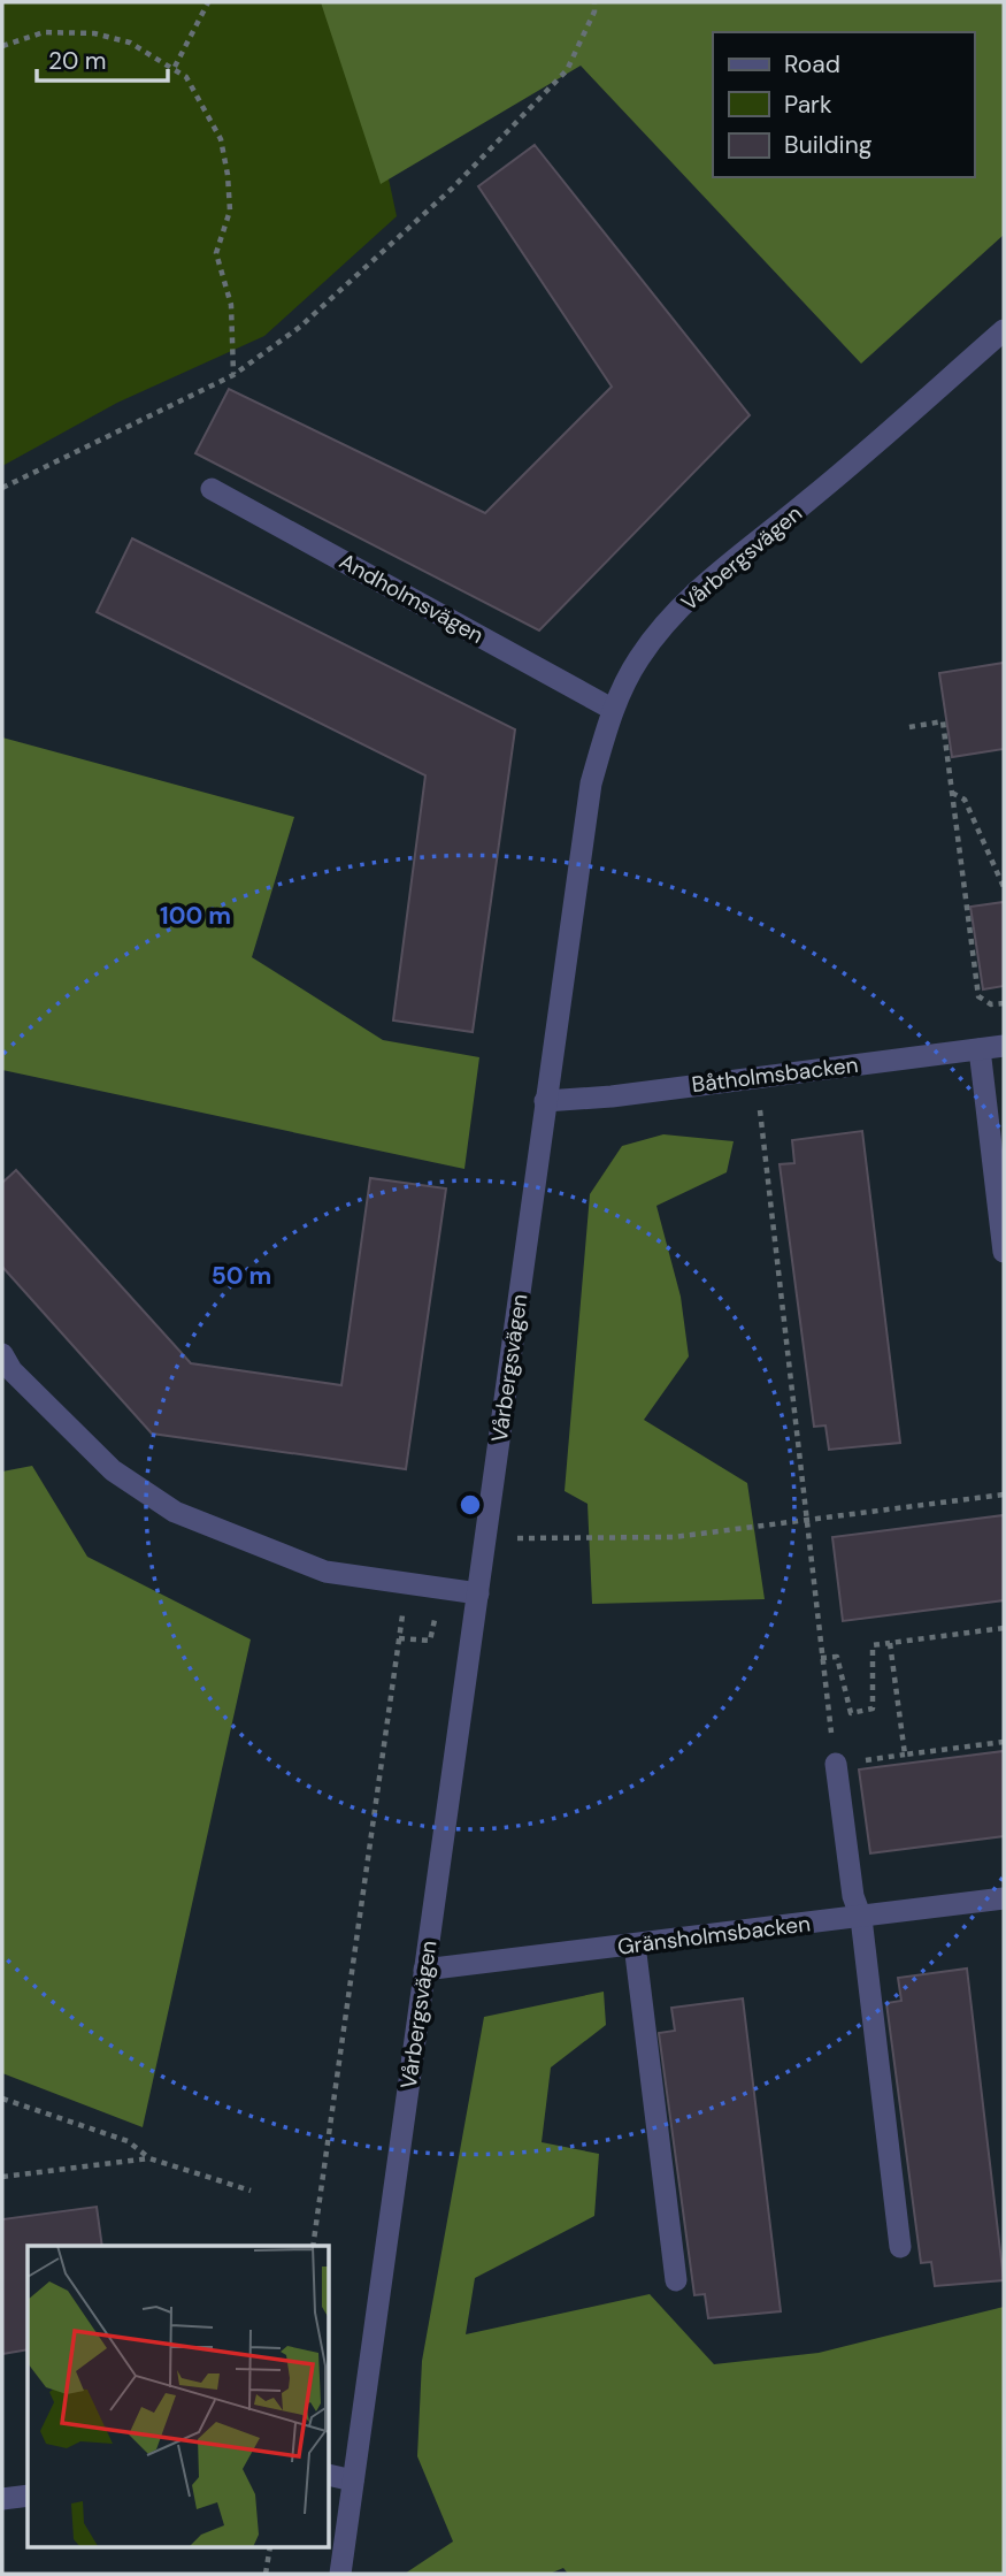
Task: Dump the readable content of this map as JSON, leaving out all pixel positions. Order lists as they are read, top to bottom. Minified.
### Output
{"streets":{"street":["Vårbergsvägen","Andholmsvägen","Båtholmsbacken","Gränsholmsbacken"]},"crossings":[["Vårbergsvägen","Andholmsvägen"],["Vårbergsvägen","Båtholmsbacken"],["Vårbergsvägen","Gränsholmsbacken"]],"legend":["Road","Park","Building"],"scale_bar":"20 m","rings":["100 m","50 m"]}
